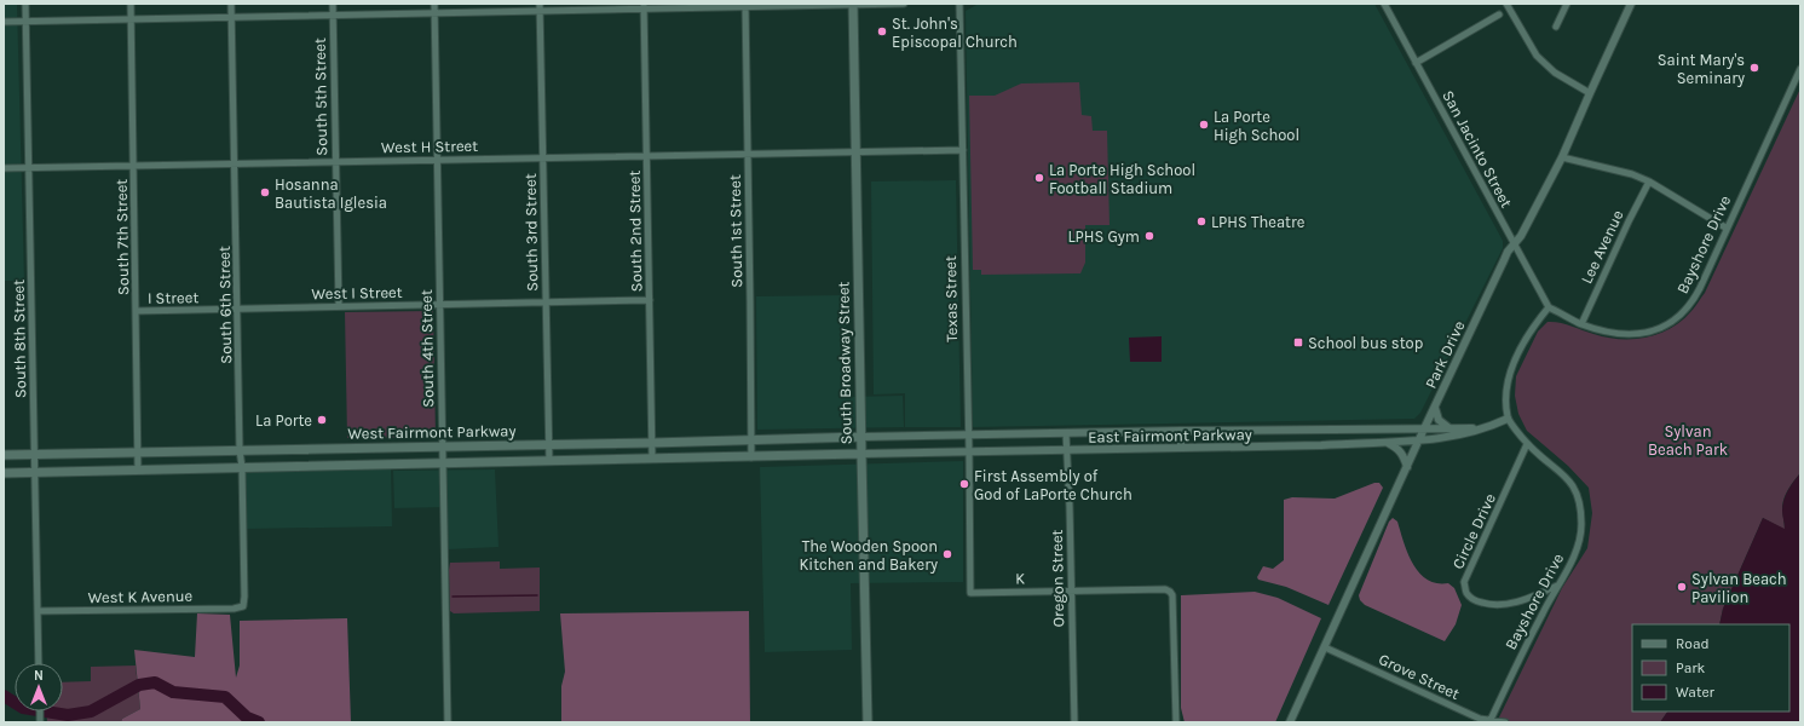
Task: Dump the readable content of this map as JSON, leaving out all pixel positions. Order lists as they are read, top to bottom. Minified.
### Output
{"streets":{"main road":["South Broadway Street","West Fairmont Parkway"],"street":["South 5th Street","West H Street","San Jacinto Street","South 2nd Street","South 1st Street","South 3rd Street","South 7th Street","Bayshore Drive","Lee Avenue","West I Street","I Street","Texas Street","South 6th Street","South 8th Street","South 4th Street","Park Drive","East Fairmont Parkway","Circle Drive","K","Oregon Street","West K Avenue","Grove Street"]},"crossings":[["South 5th Street","West H Street"],["South 5th Street","West I Street"],["West H Street","South 2nd Street"],["West H Street","South 1st Street"],["West H Street","South 3rd Street"],["West H Street","South 7th Street"],["West H Street","Texas Street"],["West H Street","South 6th Street"],["West H Street","South 8th Street"],["West H Street","South 4th Street"],["West H Street","South Broadway Street"],["San Jacinto Street","Bayshore Drive"],["San Jacinto Street","Park Drive"],["South 2nd Street","West I Street"],["South 2nd Street","West Fairmont Parkway"],["South 1st Street","West Fairmont Parkway"],["South 3rd Street","West I Street"],["South 3rd Street","West Fairmont Parkway"],["South 7th Street","I Street"],["South 7th Street","West Fairmont Parkway"],["Bayshore Drive","Lee Avenue"],["Bayshore Drive","East Fairmont Parkway"],["Bayshore Drive","Circle Drive"],["Bayshore Drive","Grove Street"],["West I Street","I Street"],["West I Street","South 6th Street"],["West I Street","South 4th Street"],["I Street","South 6th Street"],["Texas Street","East Fairmont Parkway"],["Texas Street","K"],["South 6th Street","West Fairmont Parkway"],["South 6th Street","West K Avenue"],["South 8th Street","West Fairmont Parkway"],["South 8th Street","West K Avenue"],["South 4th Street","West Fairmont Parkway"],["Park Drive","East Fairmont Parkway"],["Park Drive","Grove Street"],["South Broadway Street","West Fairmont Parkway"],["South Broadway Street","East Fairmont Parkway"],["West Fairmont Parkway","East Fairmont Parkway"],["East Fairmont Parkway","Oregon Street"],["K","Oregon Street"]],"parks":["Sylvan Beach Park"],"places":{"other":["St. John's Episcopal Church","Saint Mary's Seminary","La Porte High School","La Porte High School Football Stadium","Hosanna Bautista Iglesia","LPHS Theatre","LPHS Gym","La Porte","First Assembly of God of LaPorte Church","The Wooden Spoon Kitchen and Bakery","Sylvan Beach Pavilion"],"transit":["School bus stop"]},"legend":["Road","Park","Water"],"north":"top"}
